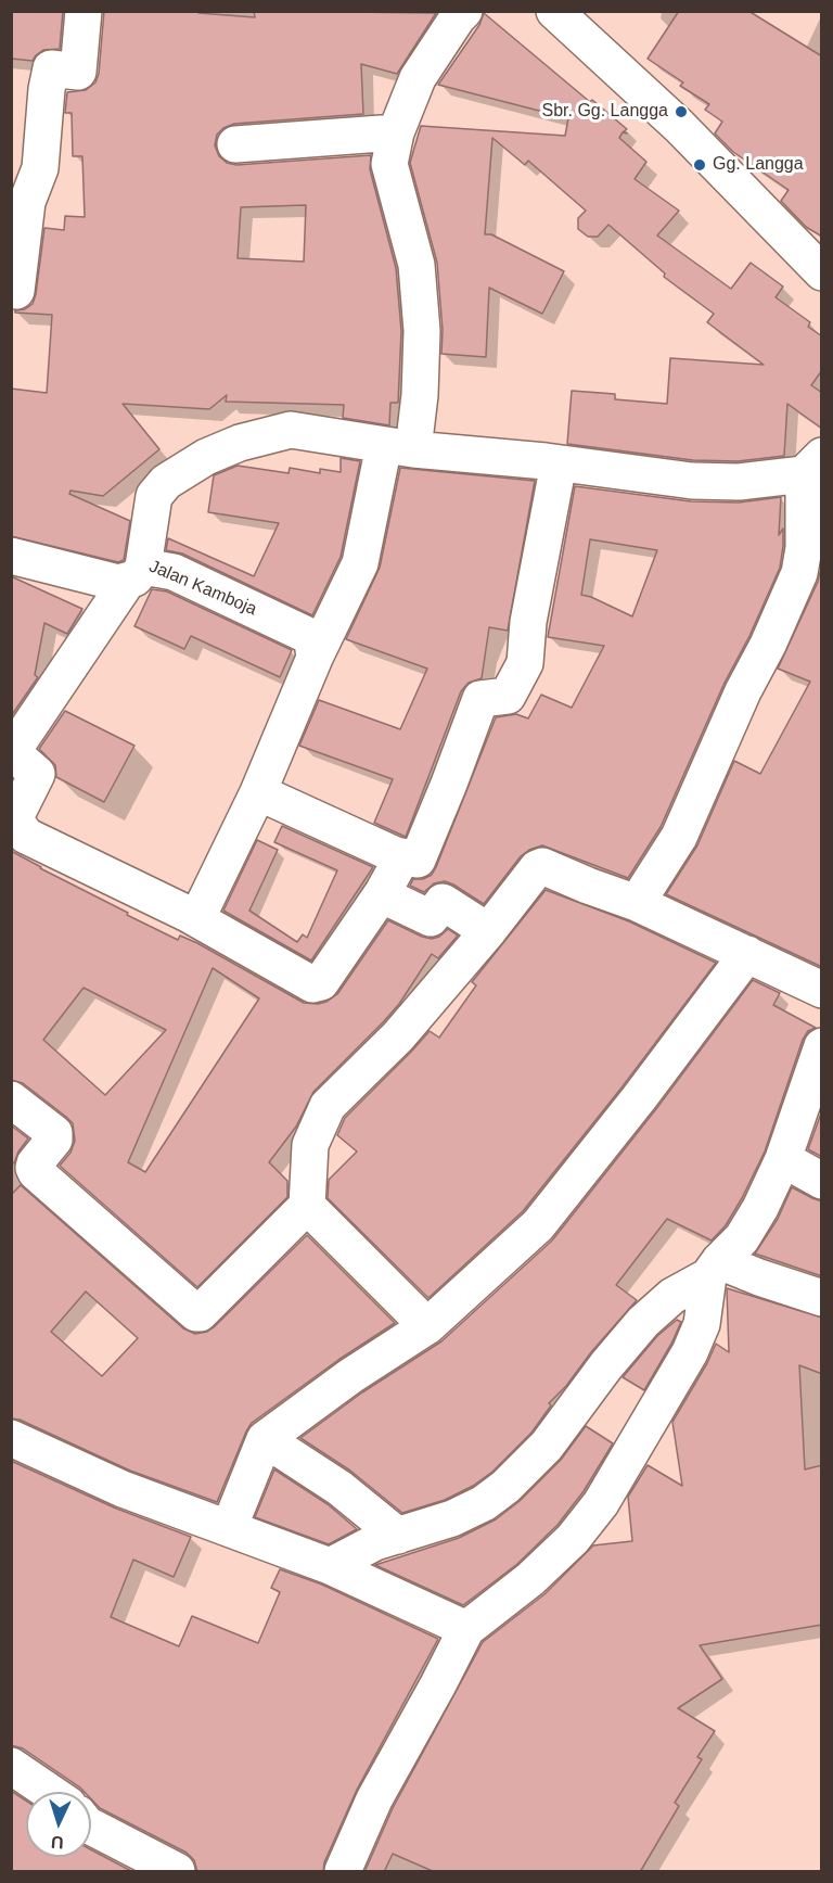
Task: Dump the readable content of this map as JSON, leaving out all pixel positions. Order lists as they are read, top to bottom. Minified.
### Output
{"streets":{"street":["Jalan Kamboja"]},"places":["Sbr. Gg. Langga","Gg. Langga"],"north":"bottom"}
